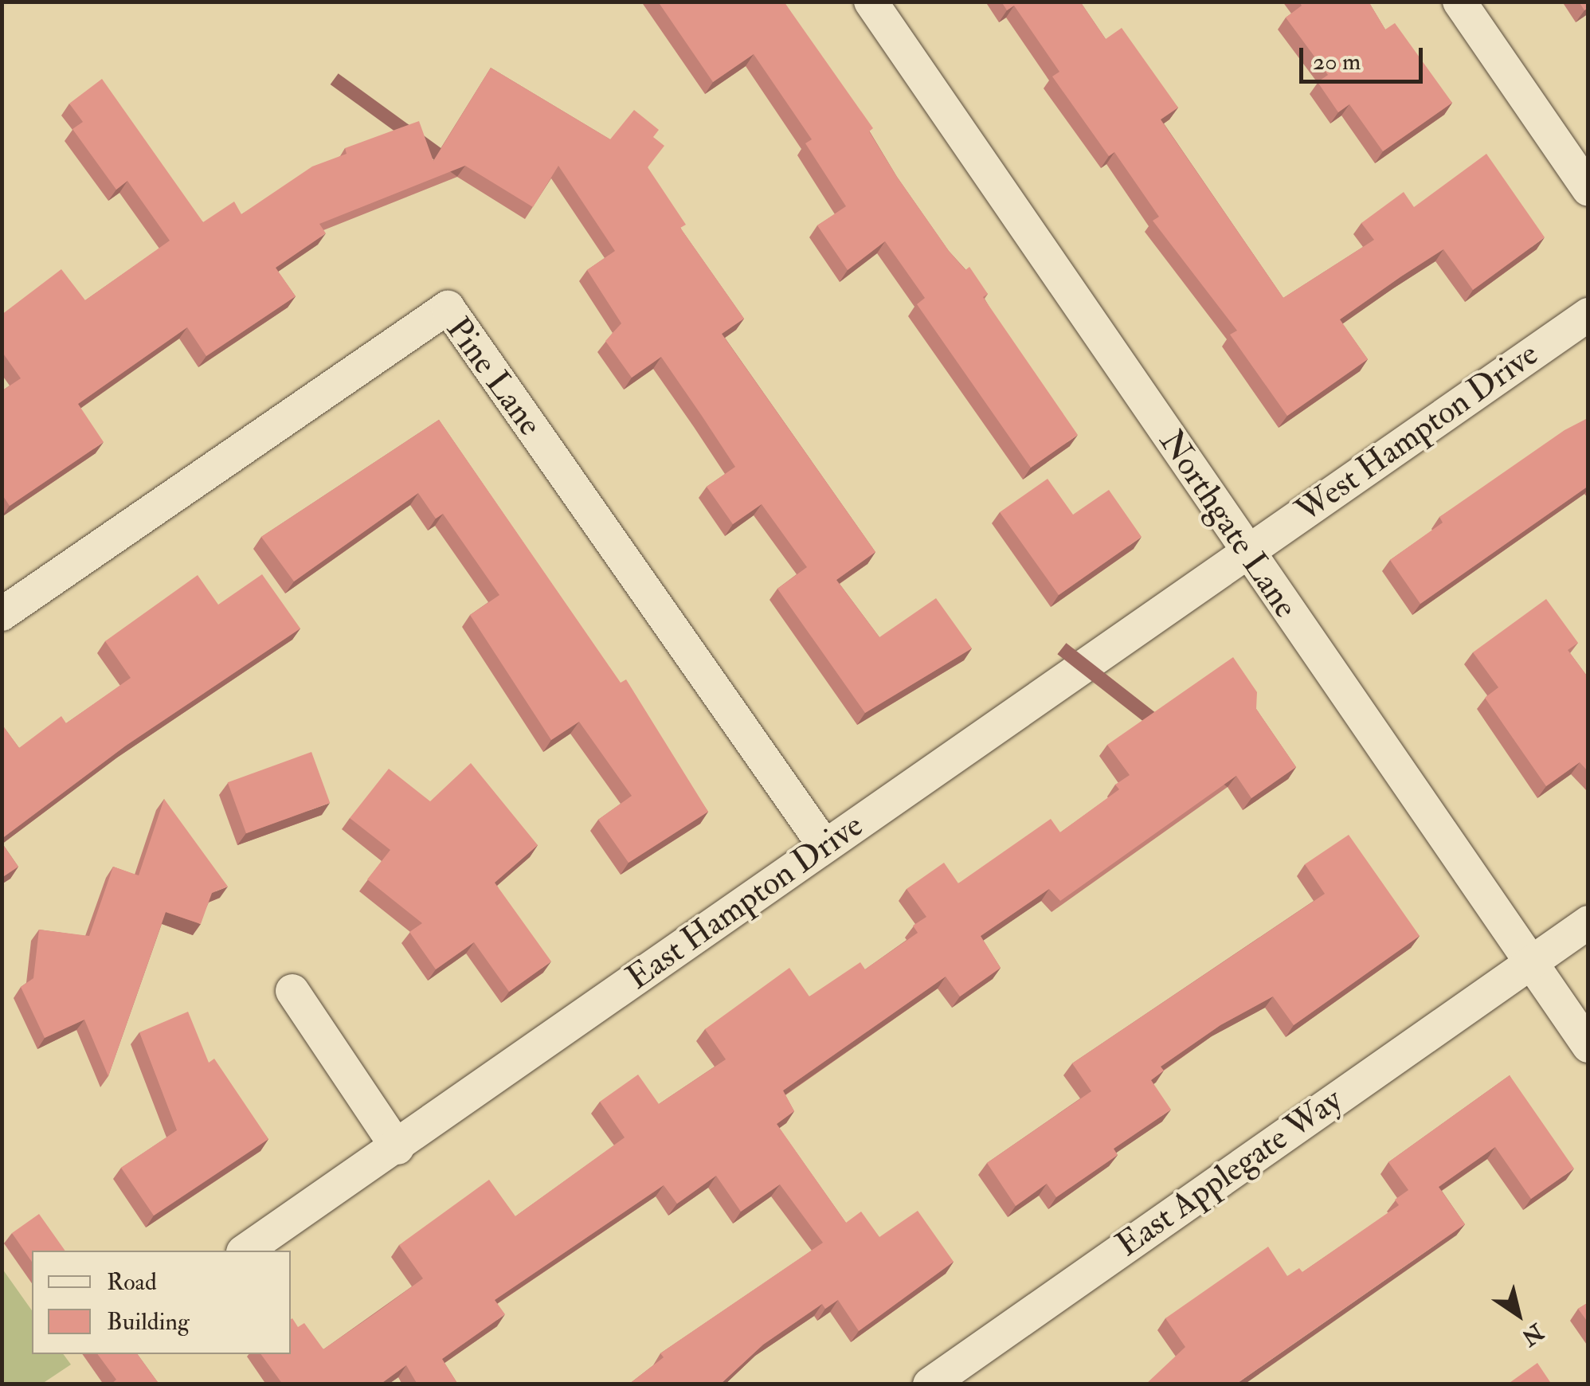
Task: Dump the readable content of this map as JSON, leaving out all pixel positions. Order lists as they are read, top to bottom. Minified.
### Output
{"streets":{"street":["Pine Lane","West Hampton Drive","Northgate Lane","East Hampton Drive","East Applegate Way"]},"crossings":[["Pine Lane","East Hampton Drive"],["West Hampton Drive","Northgate Lane"],["West Hampton Drive","East Hampton Drive"],["Northgate Lane","East Hampton Drive"],["Northgate Lane","East Applegate Way"]],"legend":["Road","Building"],"scale_bar":"20 m","north":"bottom right"}
